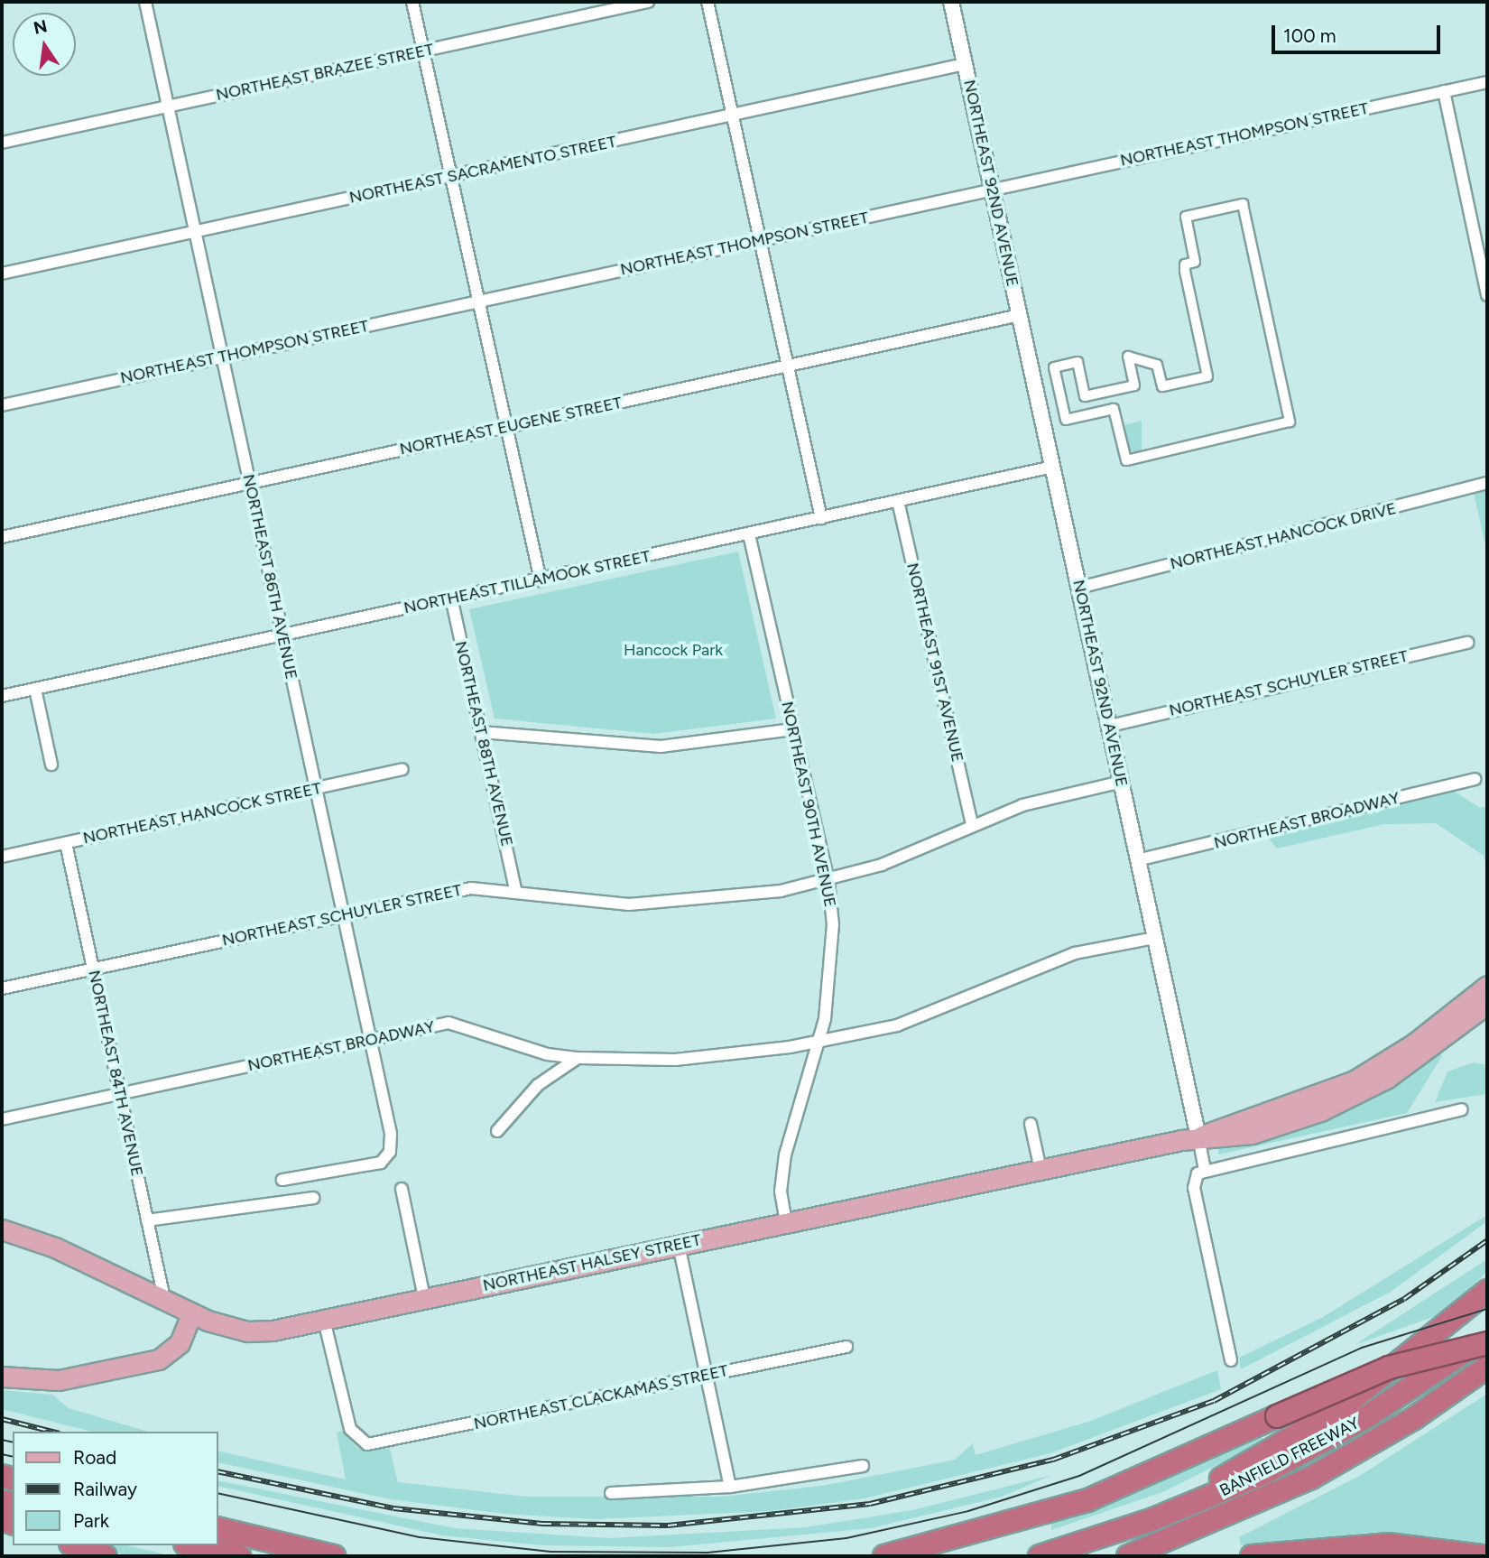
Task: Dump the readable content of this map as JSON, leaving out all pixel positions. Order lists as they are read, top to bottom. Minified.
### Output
{"streets":{"highway":["BANFIELD FREEWAY"],"main road":["NORTHEAST HALSEY STREET"],"street":["NORTHEAST BRAZEE STREET","NORTHEAST THOMPSON STREET","NORTHEAST SACRAMENTO STREET","NORTHEAST 92ND AVENUE","NORTHEAST EUGENE STREET","NORTHEAST HANCOCK DRIVE","NORTHEAST 86TH AVENUE","NORTHEAST TILLAMOOK STREET","NORTHEAST 91ST AVENUE","NORTHEAST SCHUYLER STREET","NORTHEAST 88TH AVENUE","NORTHEAST 90TH AVENUE","NORTHEAST HANCOCK STREET","NORTHEAST BROADWAY","NORTHEAST 84TH AVENUE","NORTHEAST CLACKAMAS STREET"]},"crossings":[["NORTHEAST BRAZEE STREET","NORTHEAST 86TH AVENUE"],["NORTHEAST THOMPSON STREET","NORTHEAST 92ND AVENUE"],["NORTHEAST THOMPSON STREET","NORTHEAST 86TH AVENUE"],["NORTHEAST SACRAMENTO STREET","NORTHEAST 92ND AVENUE"],["NORTHEAST SACRAMENTO STREET","NORTHEAST 86TH AVENUE"],["NORTHEAST 92ND AVENUE","NORTHEAST EUGENE STREET"],["NORTHEAST 92ND AVENUE","NORTHEAST HANCOCK DRIVE"],["NORTHEAST 92ND AVENUE","NORTHEAST TILLAMOOK STREET"],["NORTHEAST 92ND AVENUE","NORTHEAST SCHUYLER STREET"],["NORTHEAST 92ND AVENUE","NORTHEAST BROADWAY"],["NORTHEAST 92ND AVENUE","NORTHEAST HALSEY STREET"],["NORTHEAST EUGENE STREET","NORTHEAST 86TH AVENUE"],["NORTHEAST 86TH AVENUE","NORTHEAST TILLAMOOK STREET"],["NORTHEAST 86TH AVENUE","NORTHEAST SCHUYLER STREET"],["NORTHEAST 86TH AVENUE","NORTHEAST HANCOCK STREET"],["NORTHEAST 86TH AVENUE","NORTHEAST BROADWAY"],["NORTHEAST TILLAMOOK STREET","NORTHEAST 91ST AVENUE"],["NORTHEAST TILLAMOOK STREET","NORTHEAST 88TH AVENUE"],["NORTHEAST TILLAMOOK STREET","NORTHEAST 90TH AVENUE"],["NORTHEAST 91ST AVENUE","NORTHEAST SCHUYLER STREET"],["NORTHEAST SCHUYLER STREET","NORTHEAST 88TH AVENUE"],["NORTHEAST SCHUYLER STREET","NORTHEAST 90TH AVENUE"],["NORTHEAST SCHUYLER STREET","NORTHEAST 84TH AVENUE"],["NORTHEAST 90TH AVENUE","NORTHEAST BROADWAY"],["NORTHEAST 90TH AVENUE","NORTHEAST HALSEY STREET"],["NORTHEAST HANCOCK STREET","NORTHEAST 84TH AVENUE"],["NORTHEAST BROADWAY","NORTHEAST 84TH AVENUE"],["NORTHEAST 84TH AVENUE","NORTHEAST HALSEY STREET"],["NORTHEAST HALSEY STREET","NORTHEAST CLACKAMAS STREET"]],"parks":["Hancock Park"],"legend":["Road","Railway","Park"],"scale_bar":"100 m","north":"top"}
